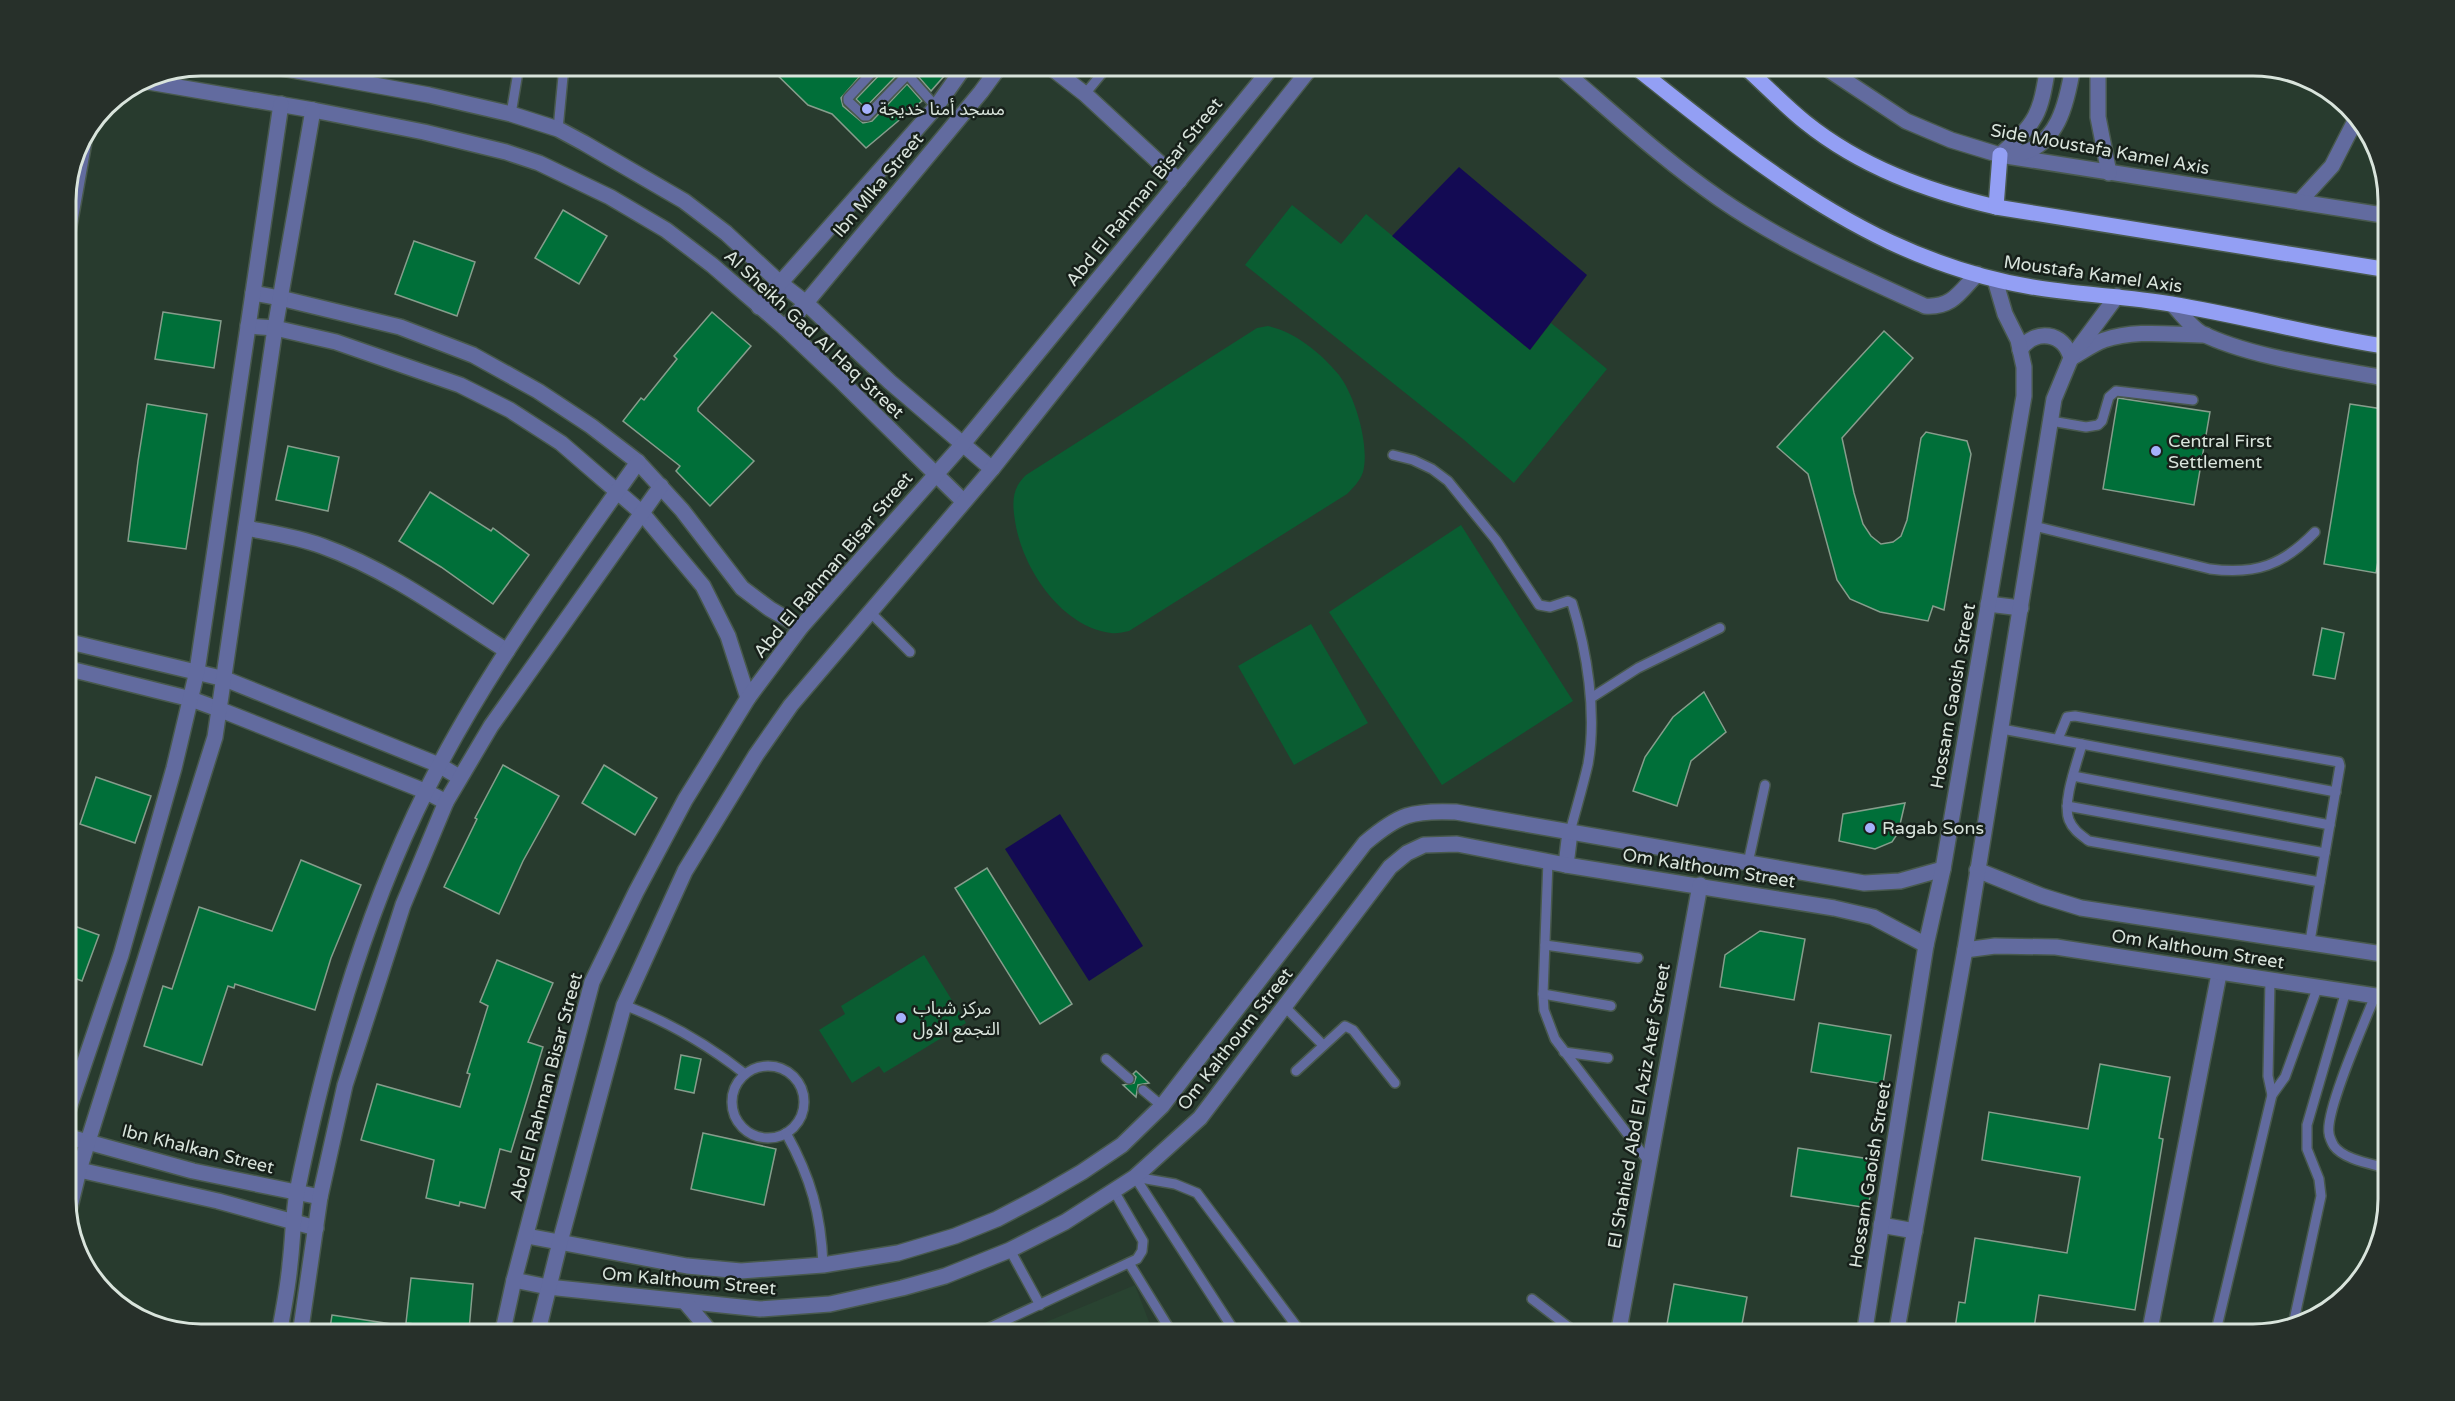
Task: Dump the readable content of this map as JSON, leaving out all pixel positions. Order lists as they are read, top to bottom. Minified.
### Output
{"streets":{"main road":["Moustafa Kamel Axis"],"street":["Side Moustafa Kamel Axis","Ibn Mlka Street","Abd El Rahman Bisar Street","Al Sheikh Gad Al Haq Street","Hossam Gaoish Street","Om Kalthoum Street","El Shahied Abd El Aziz Atef Street","Ibn Khalkan Street"]},"crossings":[["Ibn Mlka Street","Al Sheikh Gad Al Haq Street"],["Abd El Rahman Bisar Street","Al Sheikh Gad Al Haq Street"],["Abd El Rahman Bisar Street","Om Kalthoum Street"],["Moustafa Kamel Axis","Hossam Gaoish Street"],["Hossam Gaoish Street","Om Kalthoum Street"],["Om Kalthoum Street","El Shahied Abd El Aziz Atef Street"]],"places":["مسجد أمنا خديجة","Central First Settlement","Ragab Sons","مركز شباب التجمع الاول"]}
